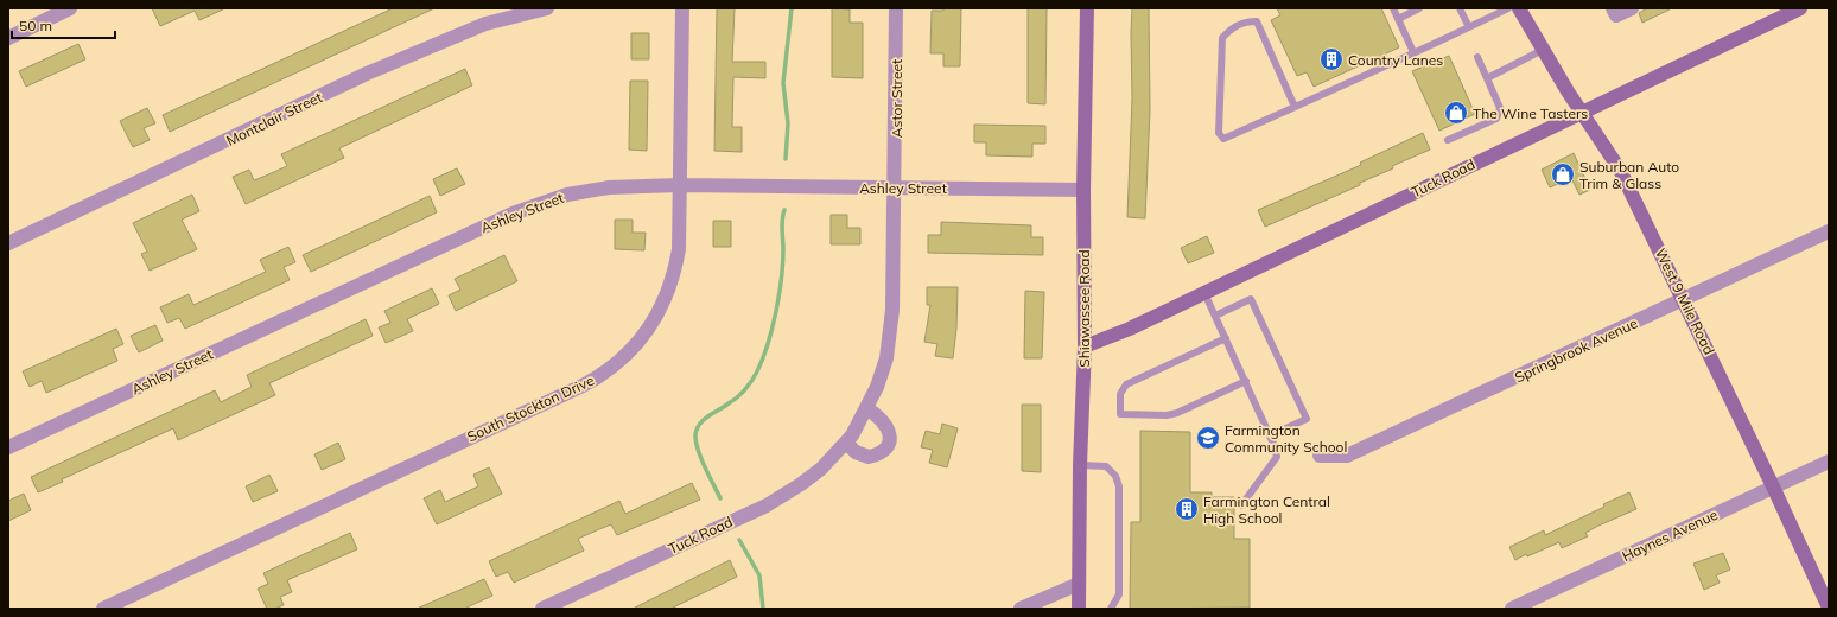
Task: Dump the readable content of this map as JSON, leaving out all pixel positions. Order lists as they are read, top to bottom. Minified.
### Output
{"streets":{"street":["Astor Street","Montclair Street","Tuck Road","Ashley Street","West 9 Mile Road","Shiawassee Road","Springbrook Avenue","South Stockton Drive","Haynes Avenue"]},"crossings":[["Astor Street","Tuck Road"],["Astor Street","Ashley Street"],["Tuck Road","Ashley Street"],["Tuck Road","West 9 Mile Road"],["Tuck Road","Shiawassee Road"],["Ashley Street","Shiawassee Road"],["Ashley Street","South Stockton Drive"],["West 9 Mile Road","Springbrook Avenue"],["West 9 Mile Road","Haynes Avenue"]],"places":{"building":["Country Lanes","Farmington Central High School"],"shop":["The Wine Tasters","Suburban Auto Trim & Glass"],"school or university":["Farmington Community School"]},"scale_bar":"50 m"}
